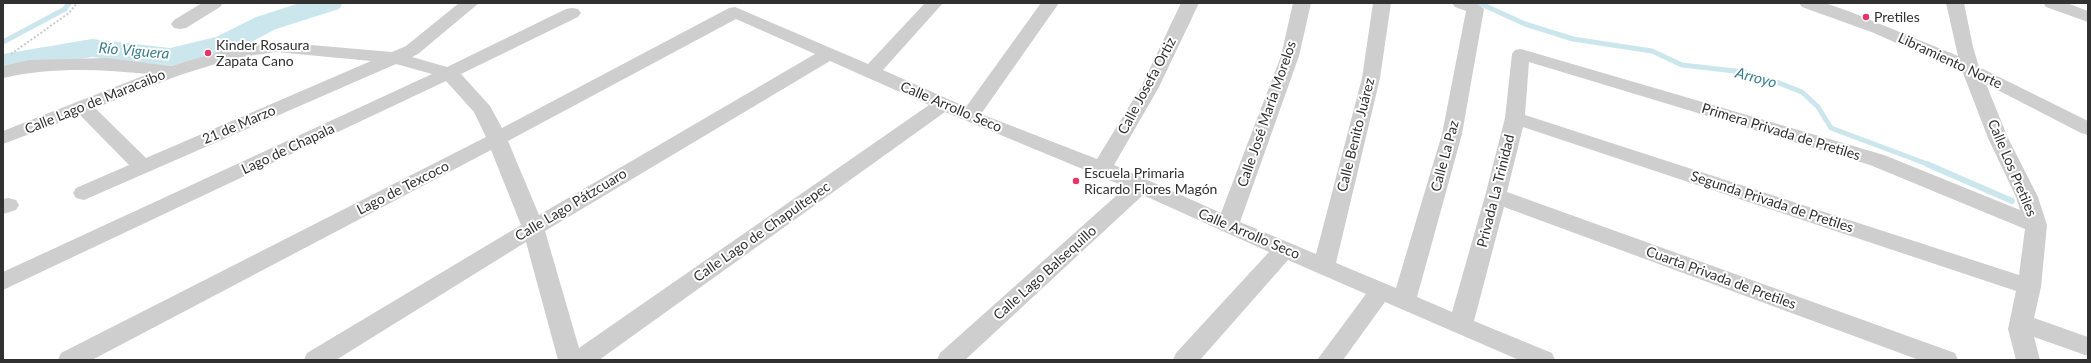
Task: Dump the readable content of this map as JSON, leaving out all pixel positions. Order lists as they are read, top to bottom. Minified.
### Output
{"streets":{"street":["Libramiento Norte","Calle Josefa Ortiz","Calle Lago de Maracaibo","Calle Arrollo Seco","Calle José María Morelos","21 de Marzo","Primera Privada de Pretiles","Calle Benito Juárez","Lago de Chapala","Calle La Paz","Calle Los Pretiles","Lago de Texcoco","Privada La Trinidad","Segunda Privada de Pretiles","Calle Lago Pátzcuaro","Calle Lago de Chapultepec","Calle Lago Balsequillo","Cuarta Privada de Pretiles"]},"crossings":[["Libramiento Norte","Calle Los Pretiles"],["Calle Josefa Ortiz","Calle Arrollo Seco"],["Calle Lago de Maracaibo","21 de Marzo"],["Calle Lago de Maracaibo","Lago de Chapala"],["Calle Arrollo Seco","Calle José María Morelos"],["Calle Arrollo Seco","Calle Benito Juárez"],["Calle Arrollo Seco","Calle La Paz"],["Calle Arrollo Seco","Lago de Texcoco"],["Calle Arrollo Seco","Privada La Trinidad"],["Calle Arrollo Seco","Calle Lago Pátzcuaro"],["Calle Arrollo Seco","Calle Lago de Chapultepec"],["Calle Arrollo Seco","Calle Lago Balsequillo"],["Primera Privada de Pretiles","Calle Los Pretiles"],["Primera Privada de Pretiles","Privada La Trinidad"],["Calle Los Pretiles","Segunda Privada de Pretiles"],["Privada La Trinidad","Segunda Privada de Pretiles"],["Privada La Trinidad","Cuarta Privada de Pretiles"]],"water":["Río Viguera","Arroyo"],"places":["Pretiles","Kinder Rosaura Zapata Cano","Escuela Primaria Ricardo Flores Magón"]}
